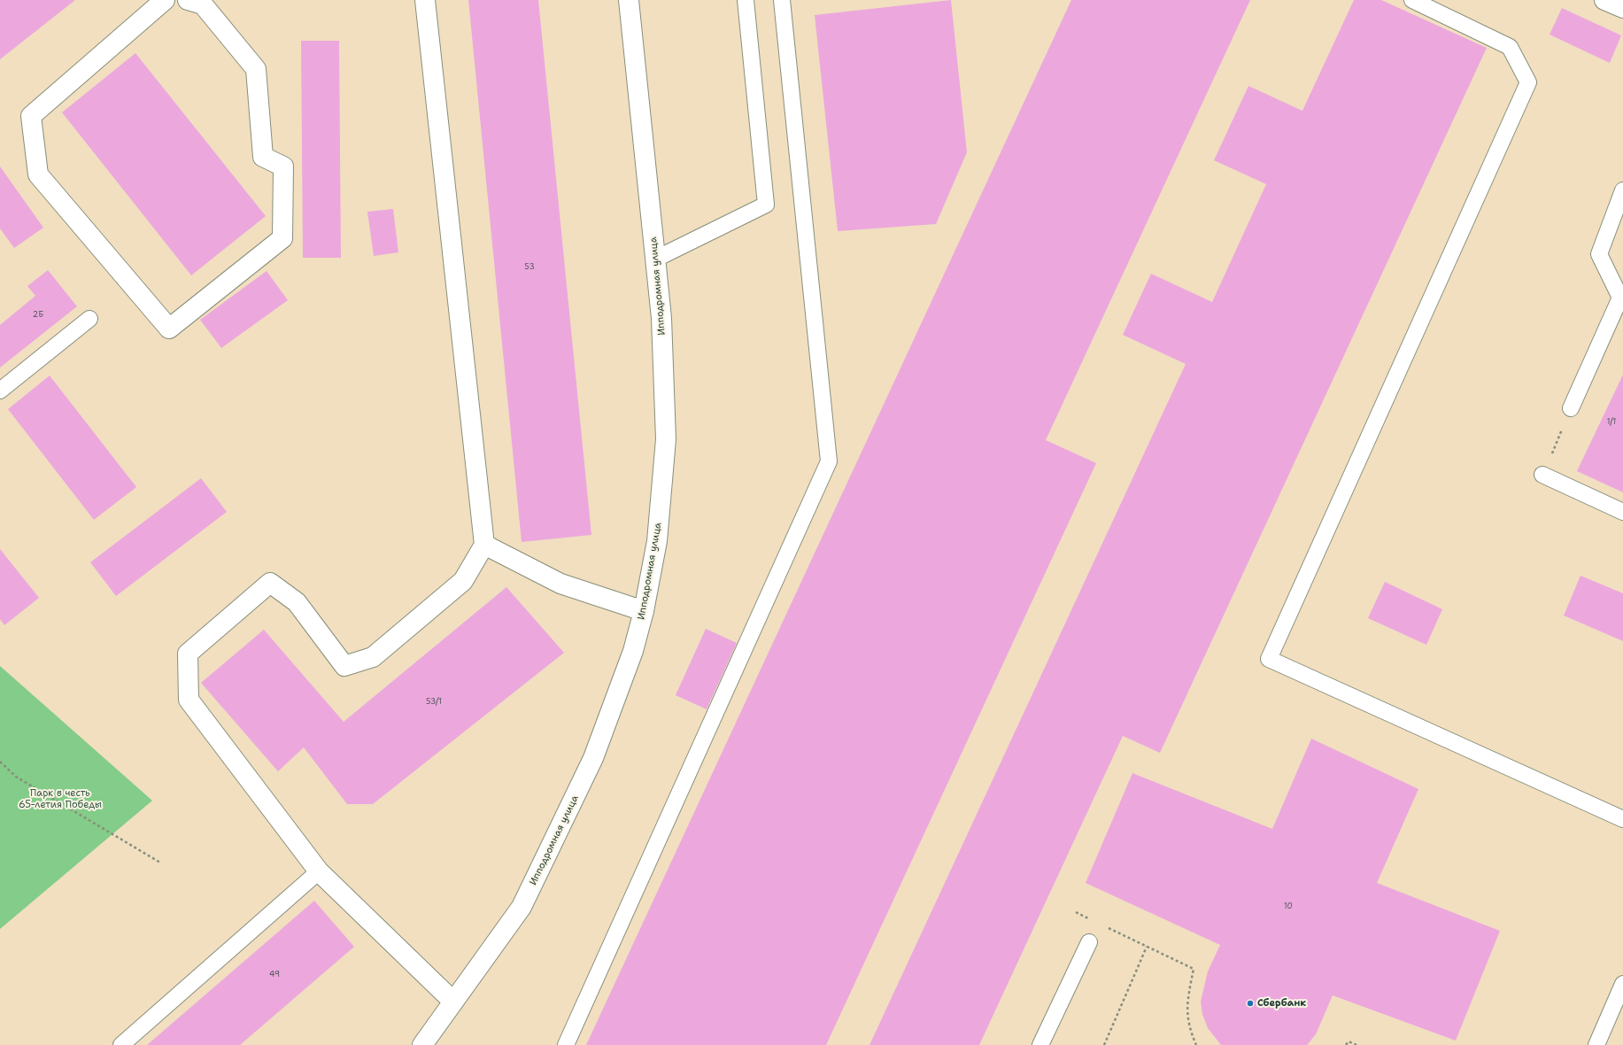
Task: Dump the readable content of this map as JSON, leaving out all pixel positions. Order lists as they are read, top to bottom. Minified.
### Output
{"streets":{"street":["Ипподромная улица"]},"parks":["Парк в честь 65-летия Победы"],"places":["Сбербанк"],"house_numbers":["53","2Б","1/1","53/1","10","49"]}
